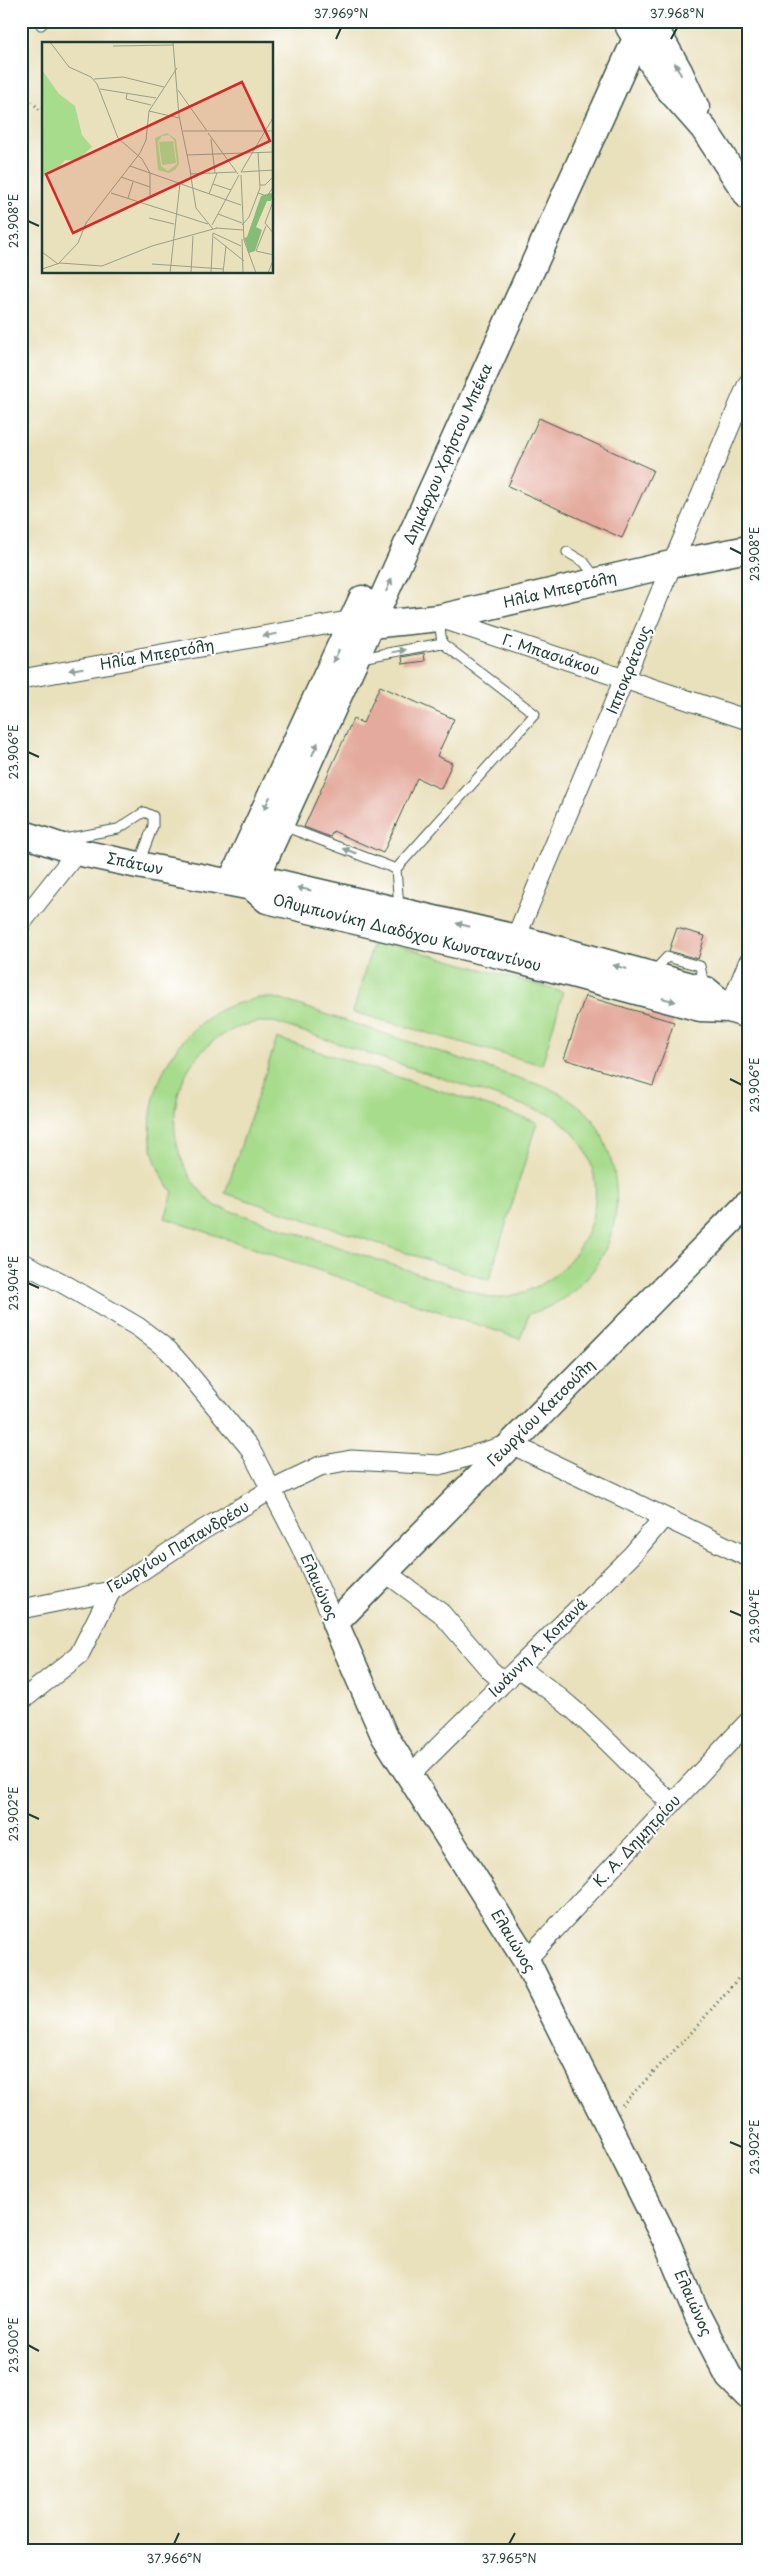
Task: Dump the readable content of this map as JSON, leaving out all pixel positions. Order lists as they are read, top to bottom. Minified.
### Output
{"streets":{"main road":["Δημάρχου Χρήστου Μπέκα","Ηλία Μπερτόλη","Σπάτων","Ολυμπιονίκη Διαδόχου Κωνσταντίνου","Γεωργίου Κατσούλη","Ελαιώνος"],"street":["Γ. Μπασιάκου","Ιπποκράτους","Γεωργίου Παπανδρέου","Ιωάννη Α. Κοπανά","Κ. Α. Δημητρίου"]},"crossings":[["Δημάρχου Χρήστου Μπέκα","Ηλία Μπερτόλη"],["Δημάρχου Χρήστου Μπέκα","Σπάτων"],["Δημάρχου Χρήστου Μπέκα","Ολυμπιονίκη Διαδόχου Κωνσταντίνου"],["Ηλία Μπερτόλη","Γ. Μπασιάκου"],["Ηλία Μπερτόλη","Ιπποκράτους"],["Γ. Μπασιάκου","Ιπποκράτους"],["Ιπποκράτους","Ολυμπιονίκη Διαδόχου Κωνσταντίνου"],["Σπάτων","Ολυμπιονίκη Διαδόχου Κωνσταντίνου"],["Γεωργίου Κατσούλη","Γεωργίου Παπανδρέου"],["Γεωργίου Κατσούλη","Ελαιώνος"],["Γεωργίου Παπανδρέου","Ελαιώνος"],["Ελαιώνος","Ιωάννη Α. Κοπανά"],["Ελαιώνος","Κ. Α. Δημητρίου"]],"one_way":["Ηλία Μπερτόλη"],"coordinates":["37.969°N","37.968°N","23.908°E","23.906°E","23.904°E","23.902°E","23.900°E","37.966°N","37.965°N"]}
